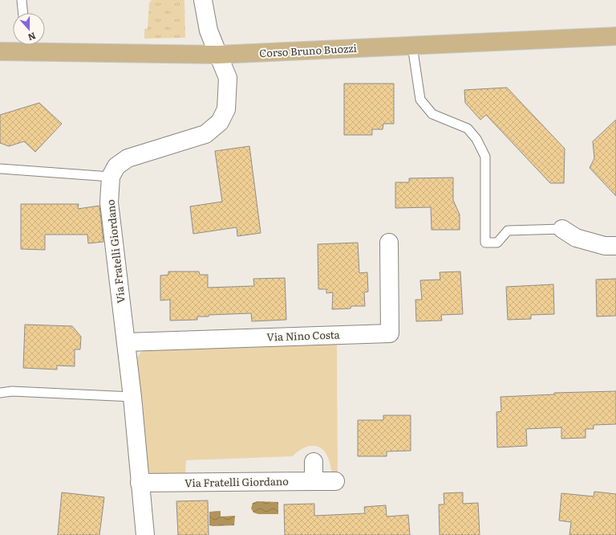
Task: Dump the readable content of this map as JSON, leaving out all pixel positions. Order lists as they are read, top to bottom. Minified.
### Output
{"streets":{"main road":["Corso Bruno Buozzi"],"street":["Via Fratelli Giordano","Via Nino Costa"]},"crossings":[["Via Fratelli Giordano","Via Nino Costa"]],"north":"bottom"}
